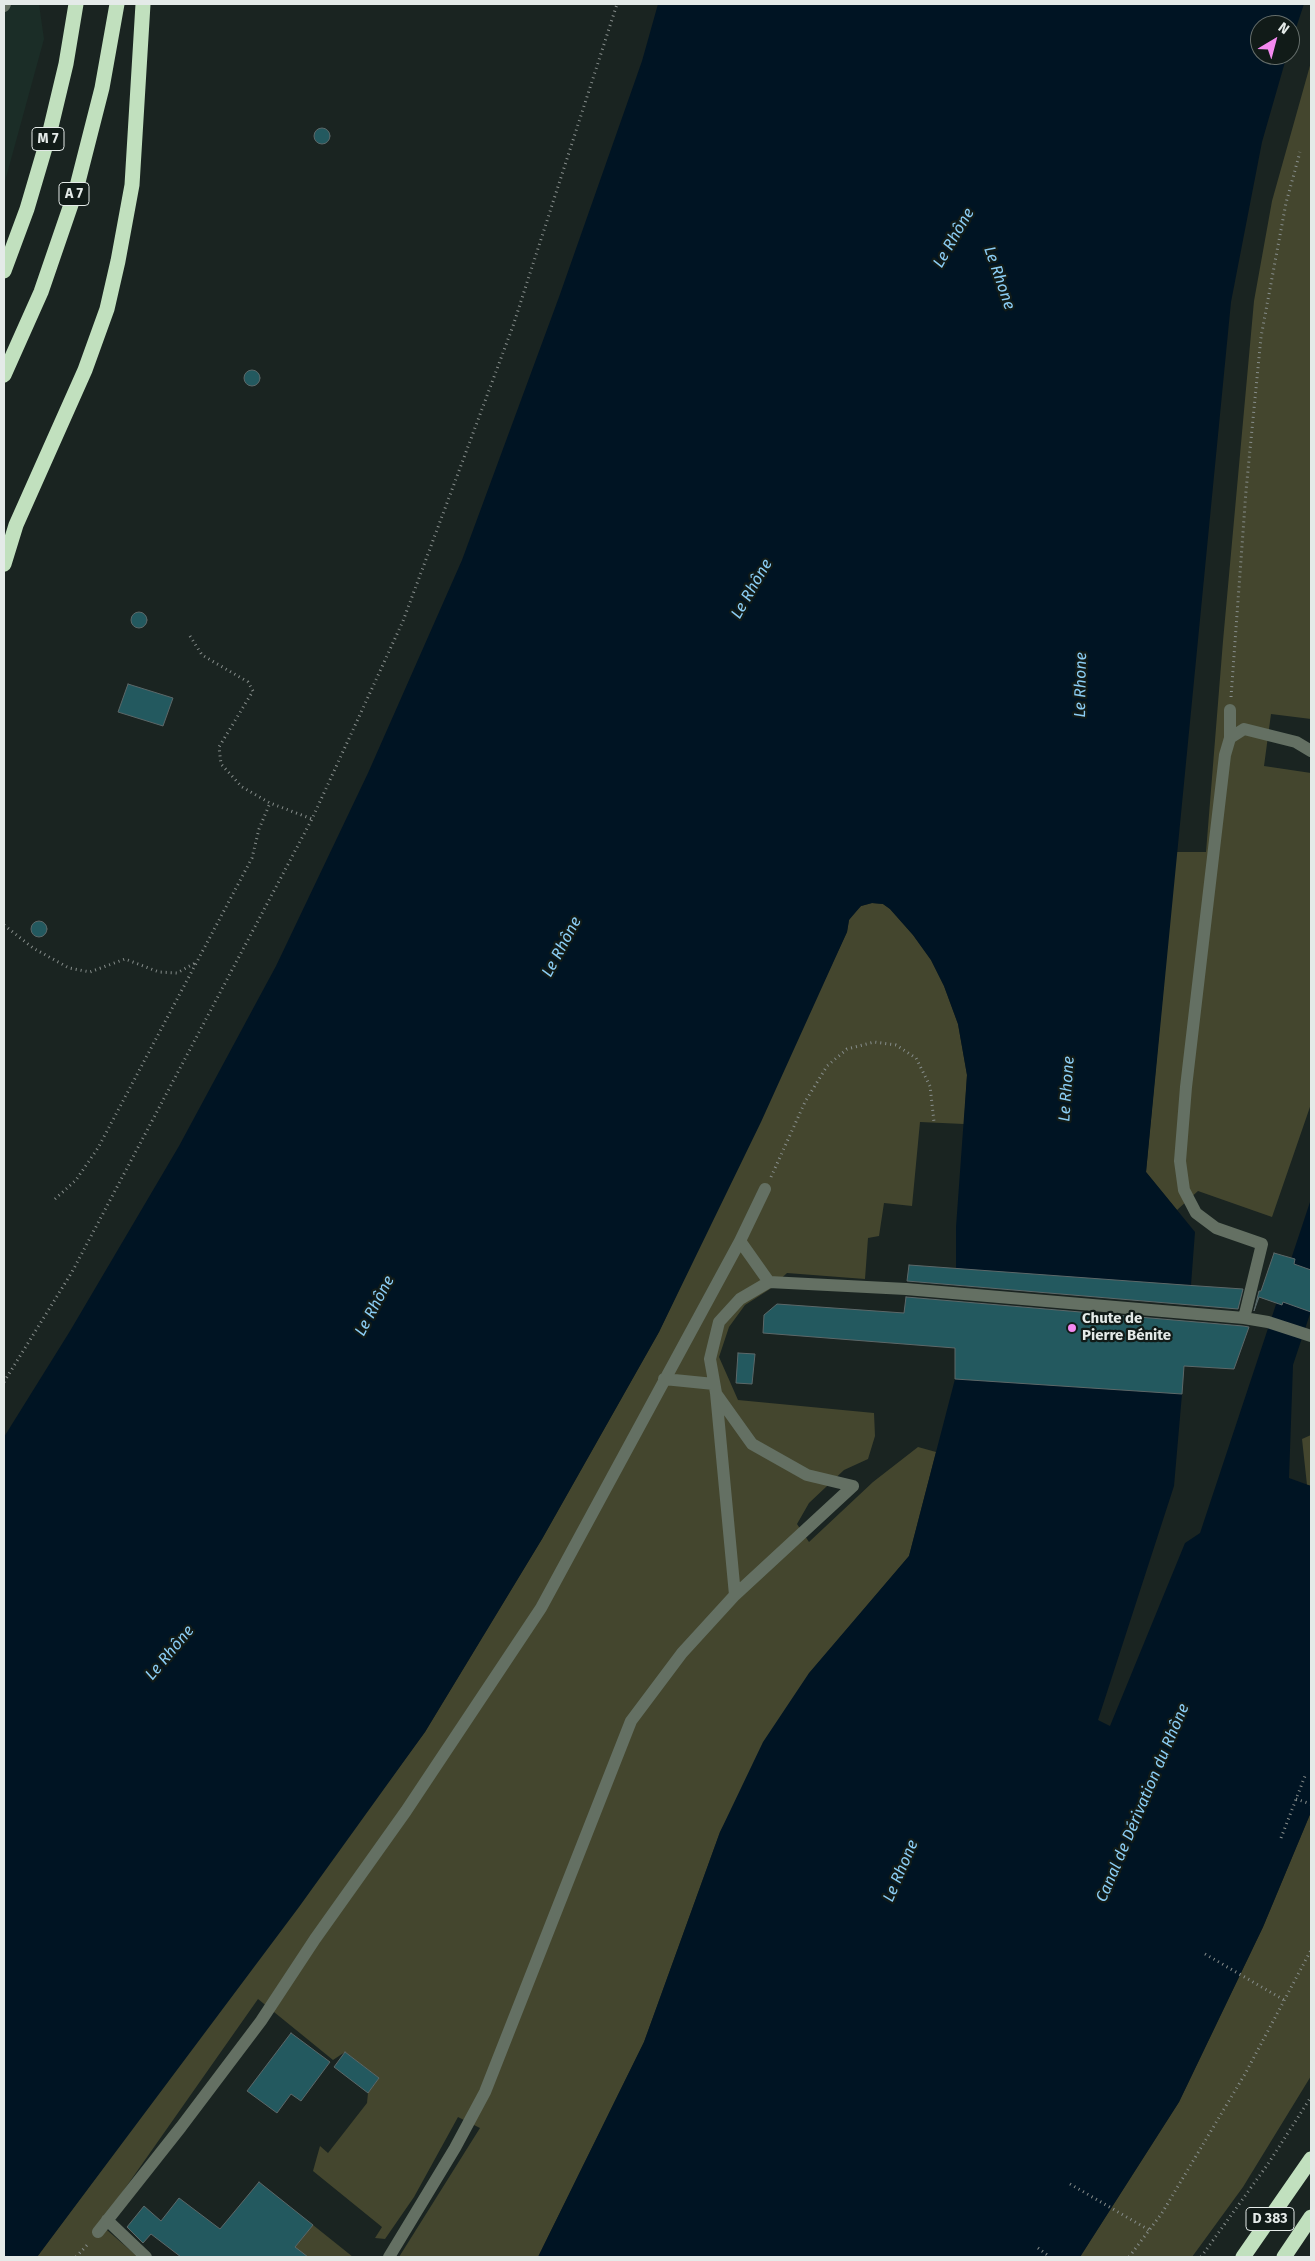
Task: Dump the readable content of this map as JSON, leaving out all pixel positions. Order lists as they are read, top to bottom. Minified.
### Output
{"streets":{"highway":["M 7","A 7","D 383"]},"water":["Le Rhône","Le Rhone","Canal de Dérivation du Rhône"],"places":["Chute de Pierre Bénite"],"north":"top right"}
